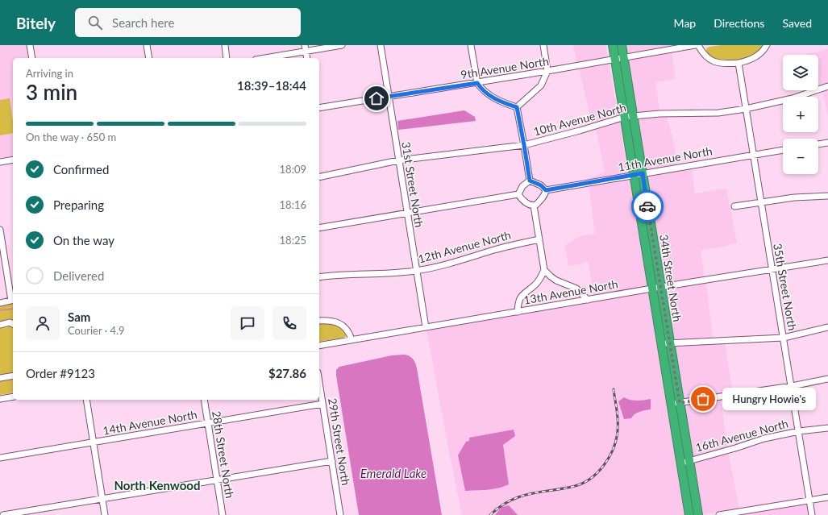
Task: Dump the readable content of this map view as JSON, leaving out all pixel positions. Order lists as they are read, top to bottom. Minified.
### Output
{"streets":{"highway":["34th Street North"],"street":["9th Avenue North","10th Avenue North","11th Avenue North","31st Street North","12th Avenue North","35th Street North","13th Avenue North","14th Avenue North","16th Avenue North","29th Street North","28th Street North"]},"crossings":[["9th Avenue North","31st Street North"],["9th Avenue North","34th Street North"],["10th Avenue North","31st Street North"],["10th Avenue North","34th Street North"],["10th Avenue North","35th Street North"],["11th Avenue North","34th Street North"],["11th Avenue North","35th Street North"],["31st Street North","12th Avenue North"],["31st Street North","13th Avenue North"],["34th Street North","13th Avenue North"],["34th Street North","16th Avenue North"],["35th Street North","13th Avenue North"],["35th Street North","16th Avenue North"],["14th Avenue North","29th Street North"],["14th Avenue North","28th Street North"]],"districts":["North Kenwood"],"water":["Emerald Lake"],"places":["Hungry Howie's"],"page":{"header":"Bitely","search":"Search here","nav":["Map","Directions","Saved"],"map_buttons":["+","−"],"heading":["3 min","Arriving in","18:39–18:44"],"panel":["Sam","Courier · 4.9","Order #9123","$27.86"],"bar":"On the way · 650 m","list":[["Confirmed","18:09"],["Preparing","18:16"],["On the way","18:25"],"Delivered"],"bubble":"Hungry Howie's"}}
